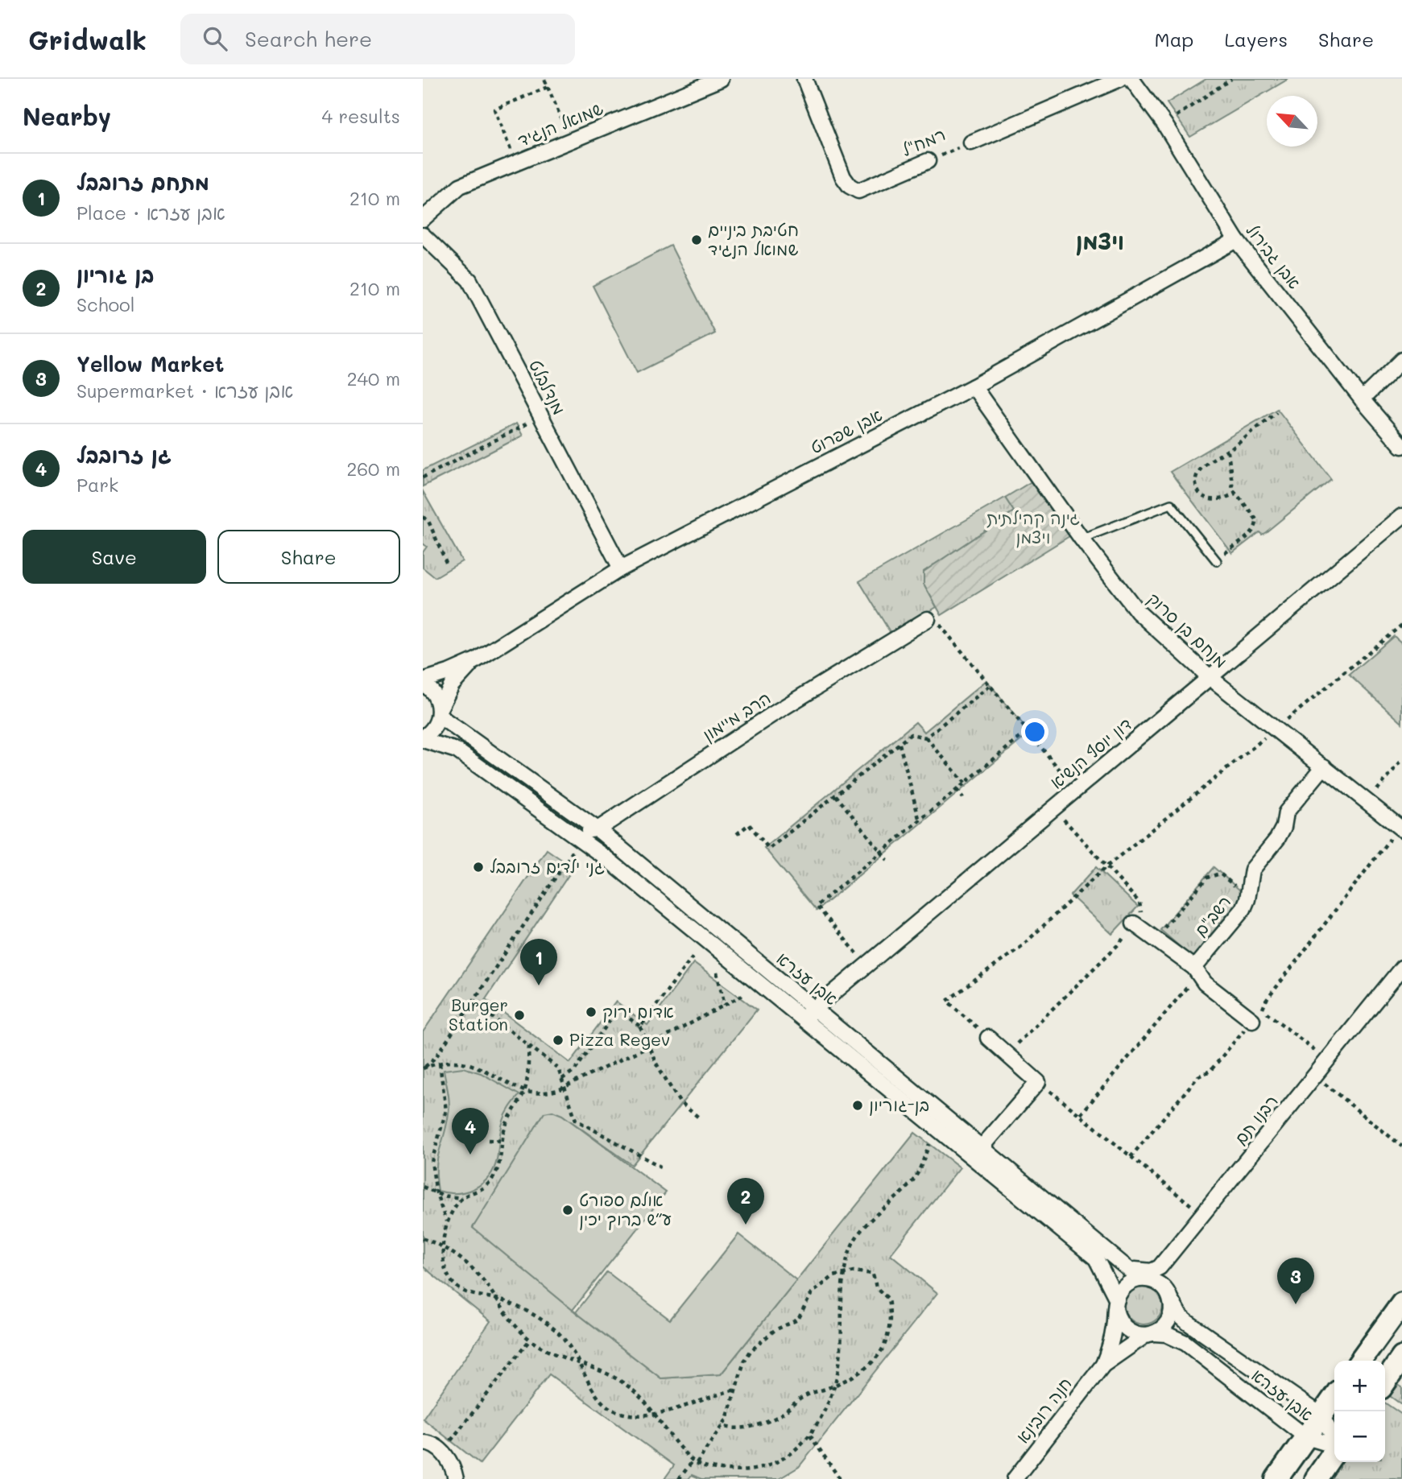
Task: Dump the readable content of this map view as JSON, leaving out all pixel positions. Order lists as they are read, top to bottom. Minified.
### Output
{"streets":{"street":["שמואל הנגיד","רמח\"ל","אבן גבירול","מנדלבלט","אבן שפרוט","מנחם בן סרוק","הרב מיימון","דון יוסף הנשיא","רשב\"ם","אבן עזרא","רבנו תם","חנה רובינא"]},"crossings":[["אבן גבירול","אבן שפרוט"],["מנדלבלט","אבן שפרוט"],["אבן שפרוט","מנחם בן סרוק"],["אבן שפרוט","אבן עזרא"],["מנחם בן סרוק","דון יוסף הנשיא"],["מנחם בן סרוק","רשב\"ם"],["הרב מיימון","אבן עזרא"],["דון יוסף הנשיא","אבן עזרא"],["אבן עזרא","רבנו תם"],["אבן עזרא","חנה רובינא"]],"districts":["ויצמן"],"parks":["גינה קהילתית ויצמן"],"places":["חטיבת ביניים שמואל הנגיד","גני ילדים זרובבל","אדום ירוק","Burger Station","Pizza Regev","בן-גוריון","אולם ספורט ע״ש ברוך יכין"],"north":"top left","page":{"header":"Gridwalk","search":"Search here","nav":["Map","Layers","Share"],"heading":["Nearby","4 results"],"list":[{"mark":"1","name":"מתחם זרובבל","note":"Place · אבן עזרא","value":"210 m"},{"mark":"2","name":"בן גוריון","note":"School","value":"210 m"},{"mark":"3","name":"Yellow Market","note":"Supermarket · אבן עזרא","value":"240 m"},{"mark":"4","name":"גן זרובבל","note":"Park","value":"260 m"}],"buttons":["Save","Share"],"pins":["1","4","2","3"],"map_buttons":["+","−"]}}
